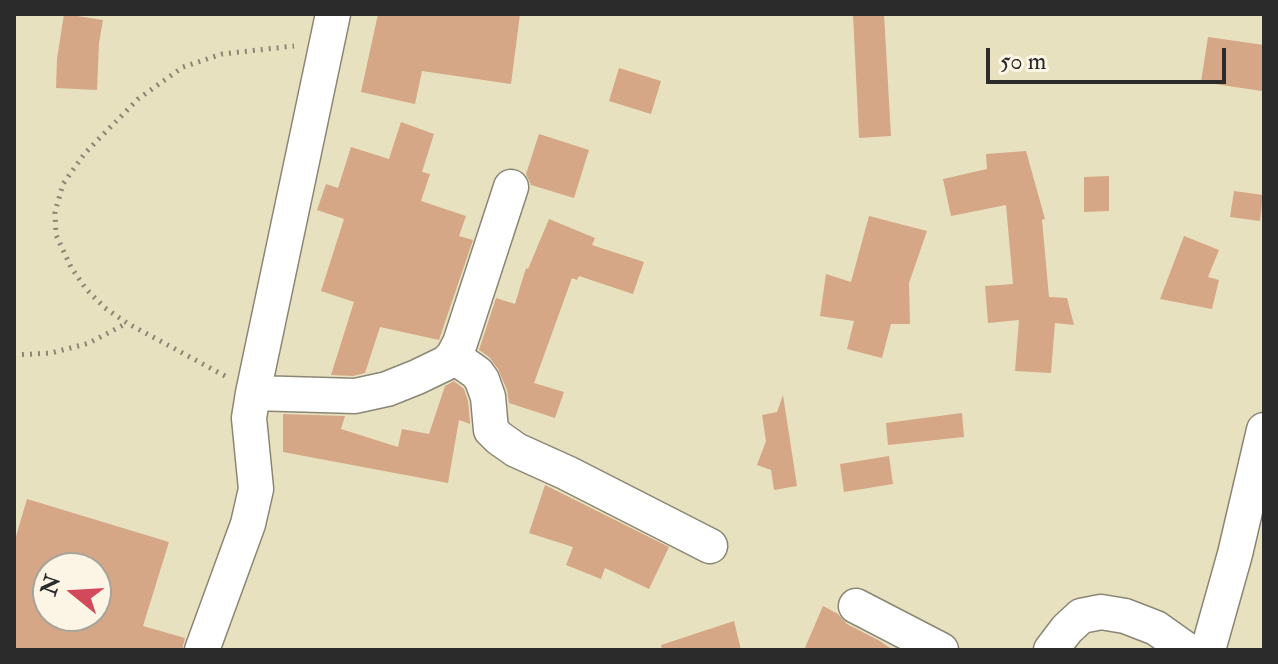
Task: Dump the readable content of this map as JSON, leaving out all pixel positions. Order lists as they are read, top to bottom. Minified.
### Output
{"scale_bar":"50 m","north":"left"}
